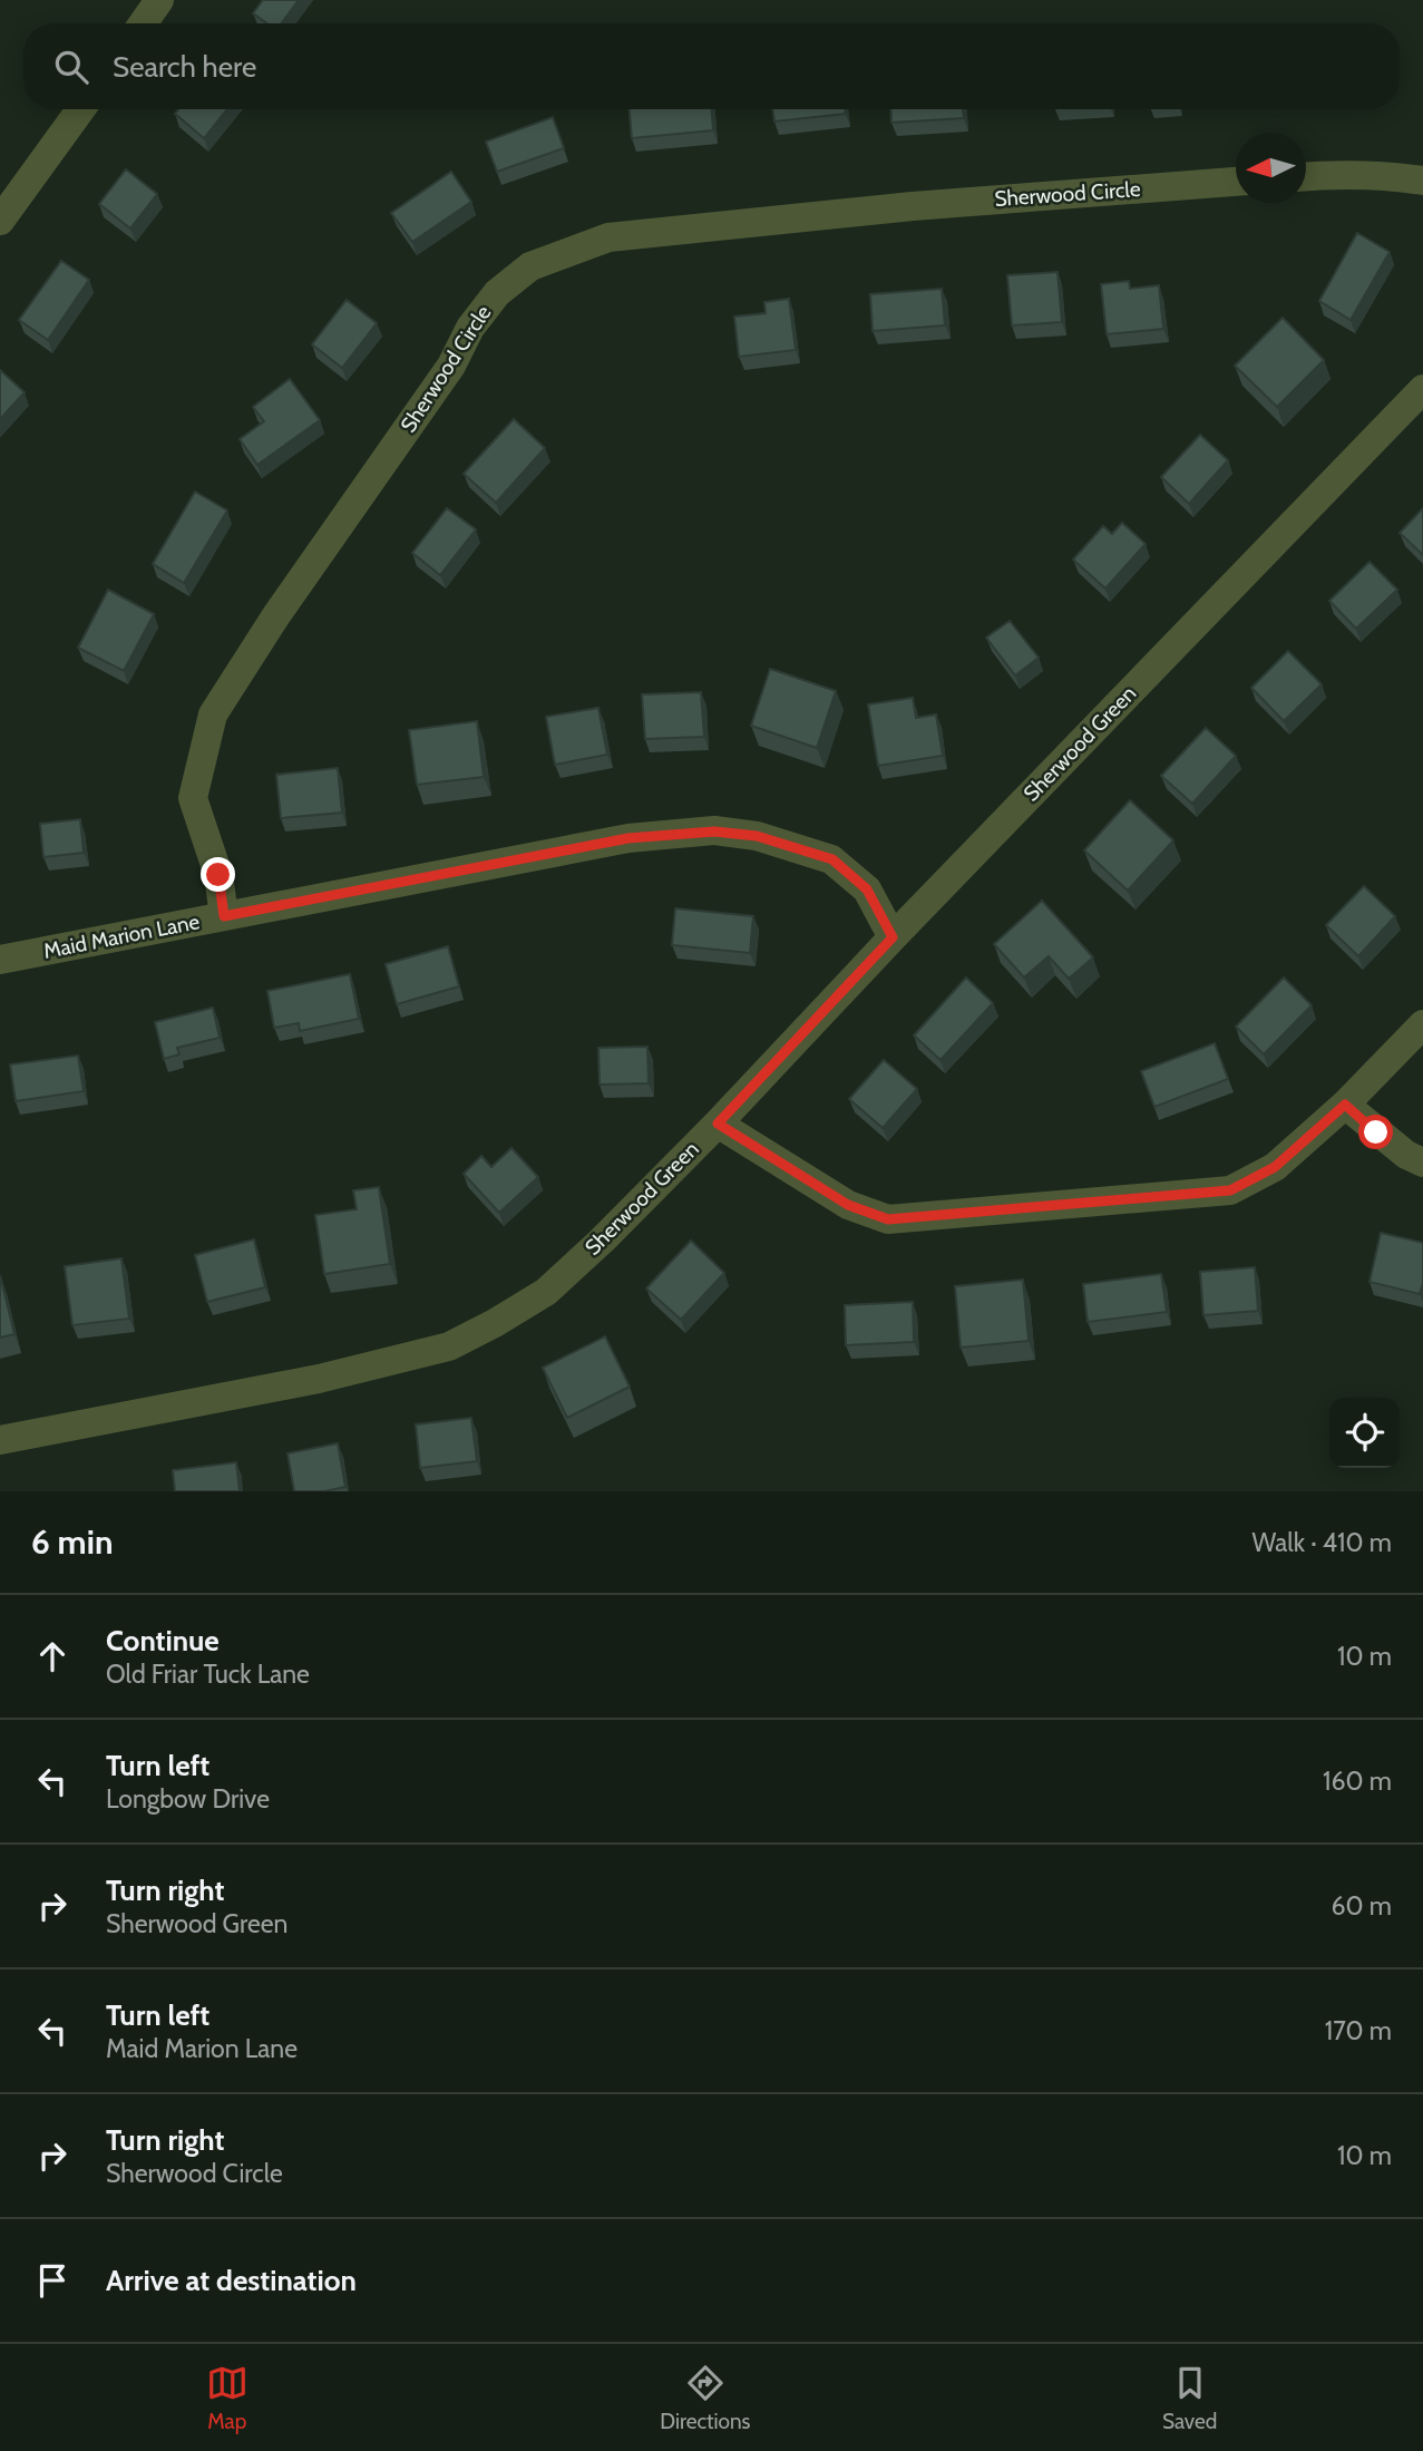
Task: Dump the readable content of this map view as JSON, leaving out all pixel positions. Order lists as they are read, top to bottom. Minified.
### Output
{"streets":{"street":["Sherwood Circle","Sherwood Green","Maid Marion Lane"]},"crossings":[["Sherwood Circle","Maid Marion Lane"],["Sherwood Green","Maid Marion Lane"]],"north":"left","page":{"search":"Search here","heading":["6 min","Walk · 410 m"],"list":[["Continue","Old Friar Tuck Lane","10 m"],["Turn left","Longbow Drive","160 m"],["Turn right","Sherwood Green","60 m"],["Turn left","Maid Marion Lane","170 m"],["Turn right","Sherwood Circle","10 m"],"Arrive at destination"],"nav":["Map","Directions","Saved"]}}
